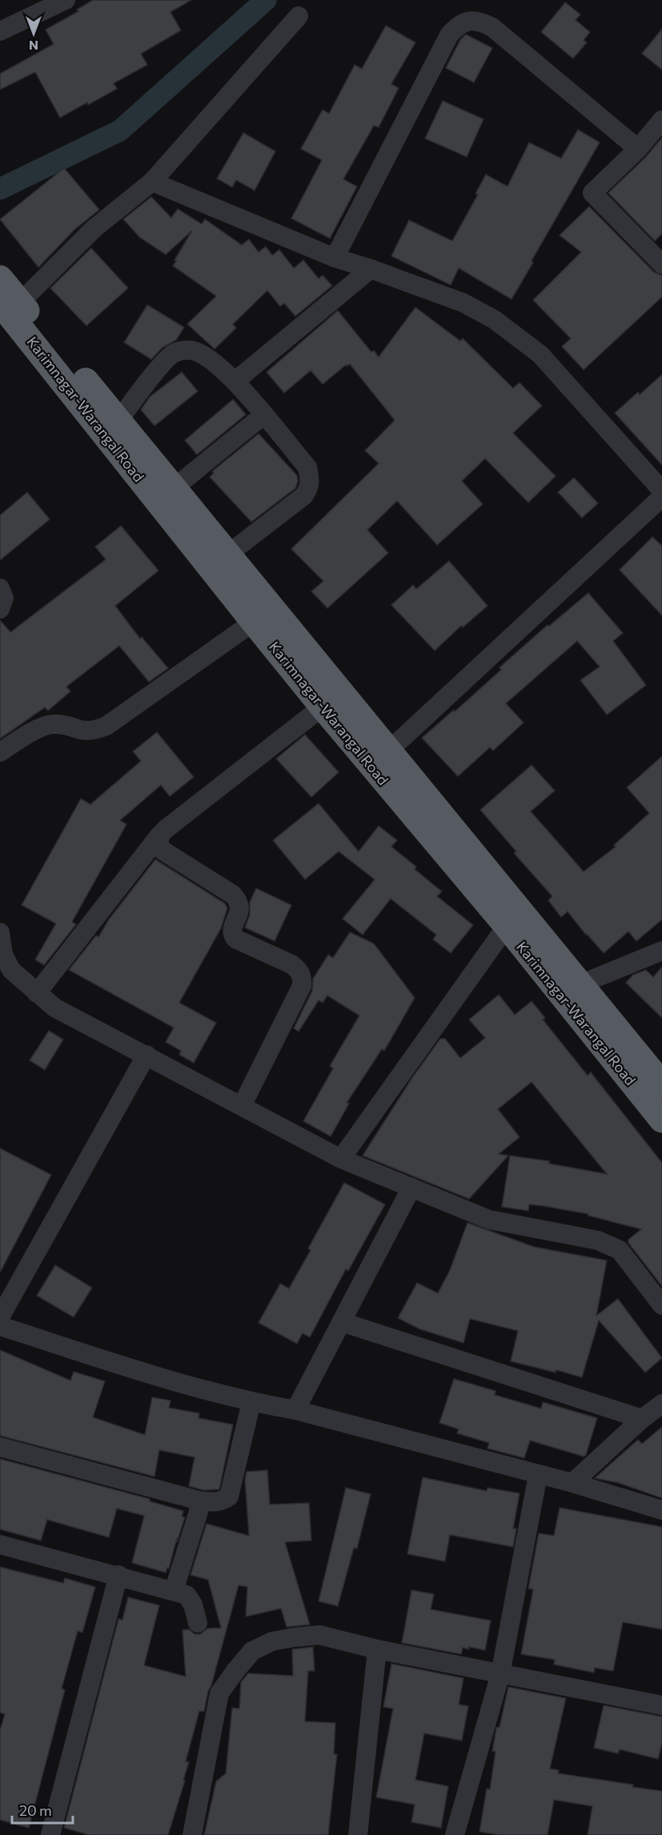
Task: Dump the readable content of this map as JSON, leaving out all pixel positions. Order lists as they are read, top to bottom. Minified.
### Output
{"streets":{"highway":["Karimnagar-Warangal Road"]},"scale_bar":"20 m","north":"bottom"}
